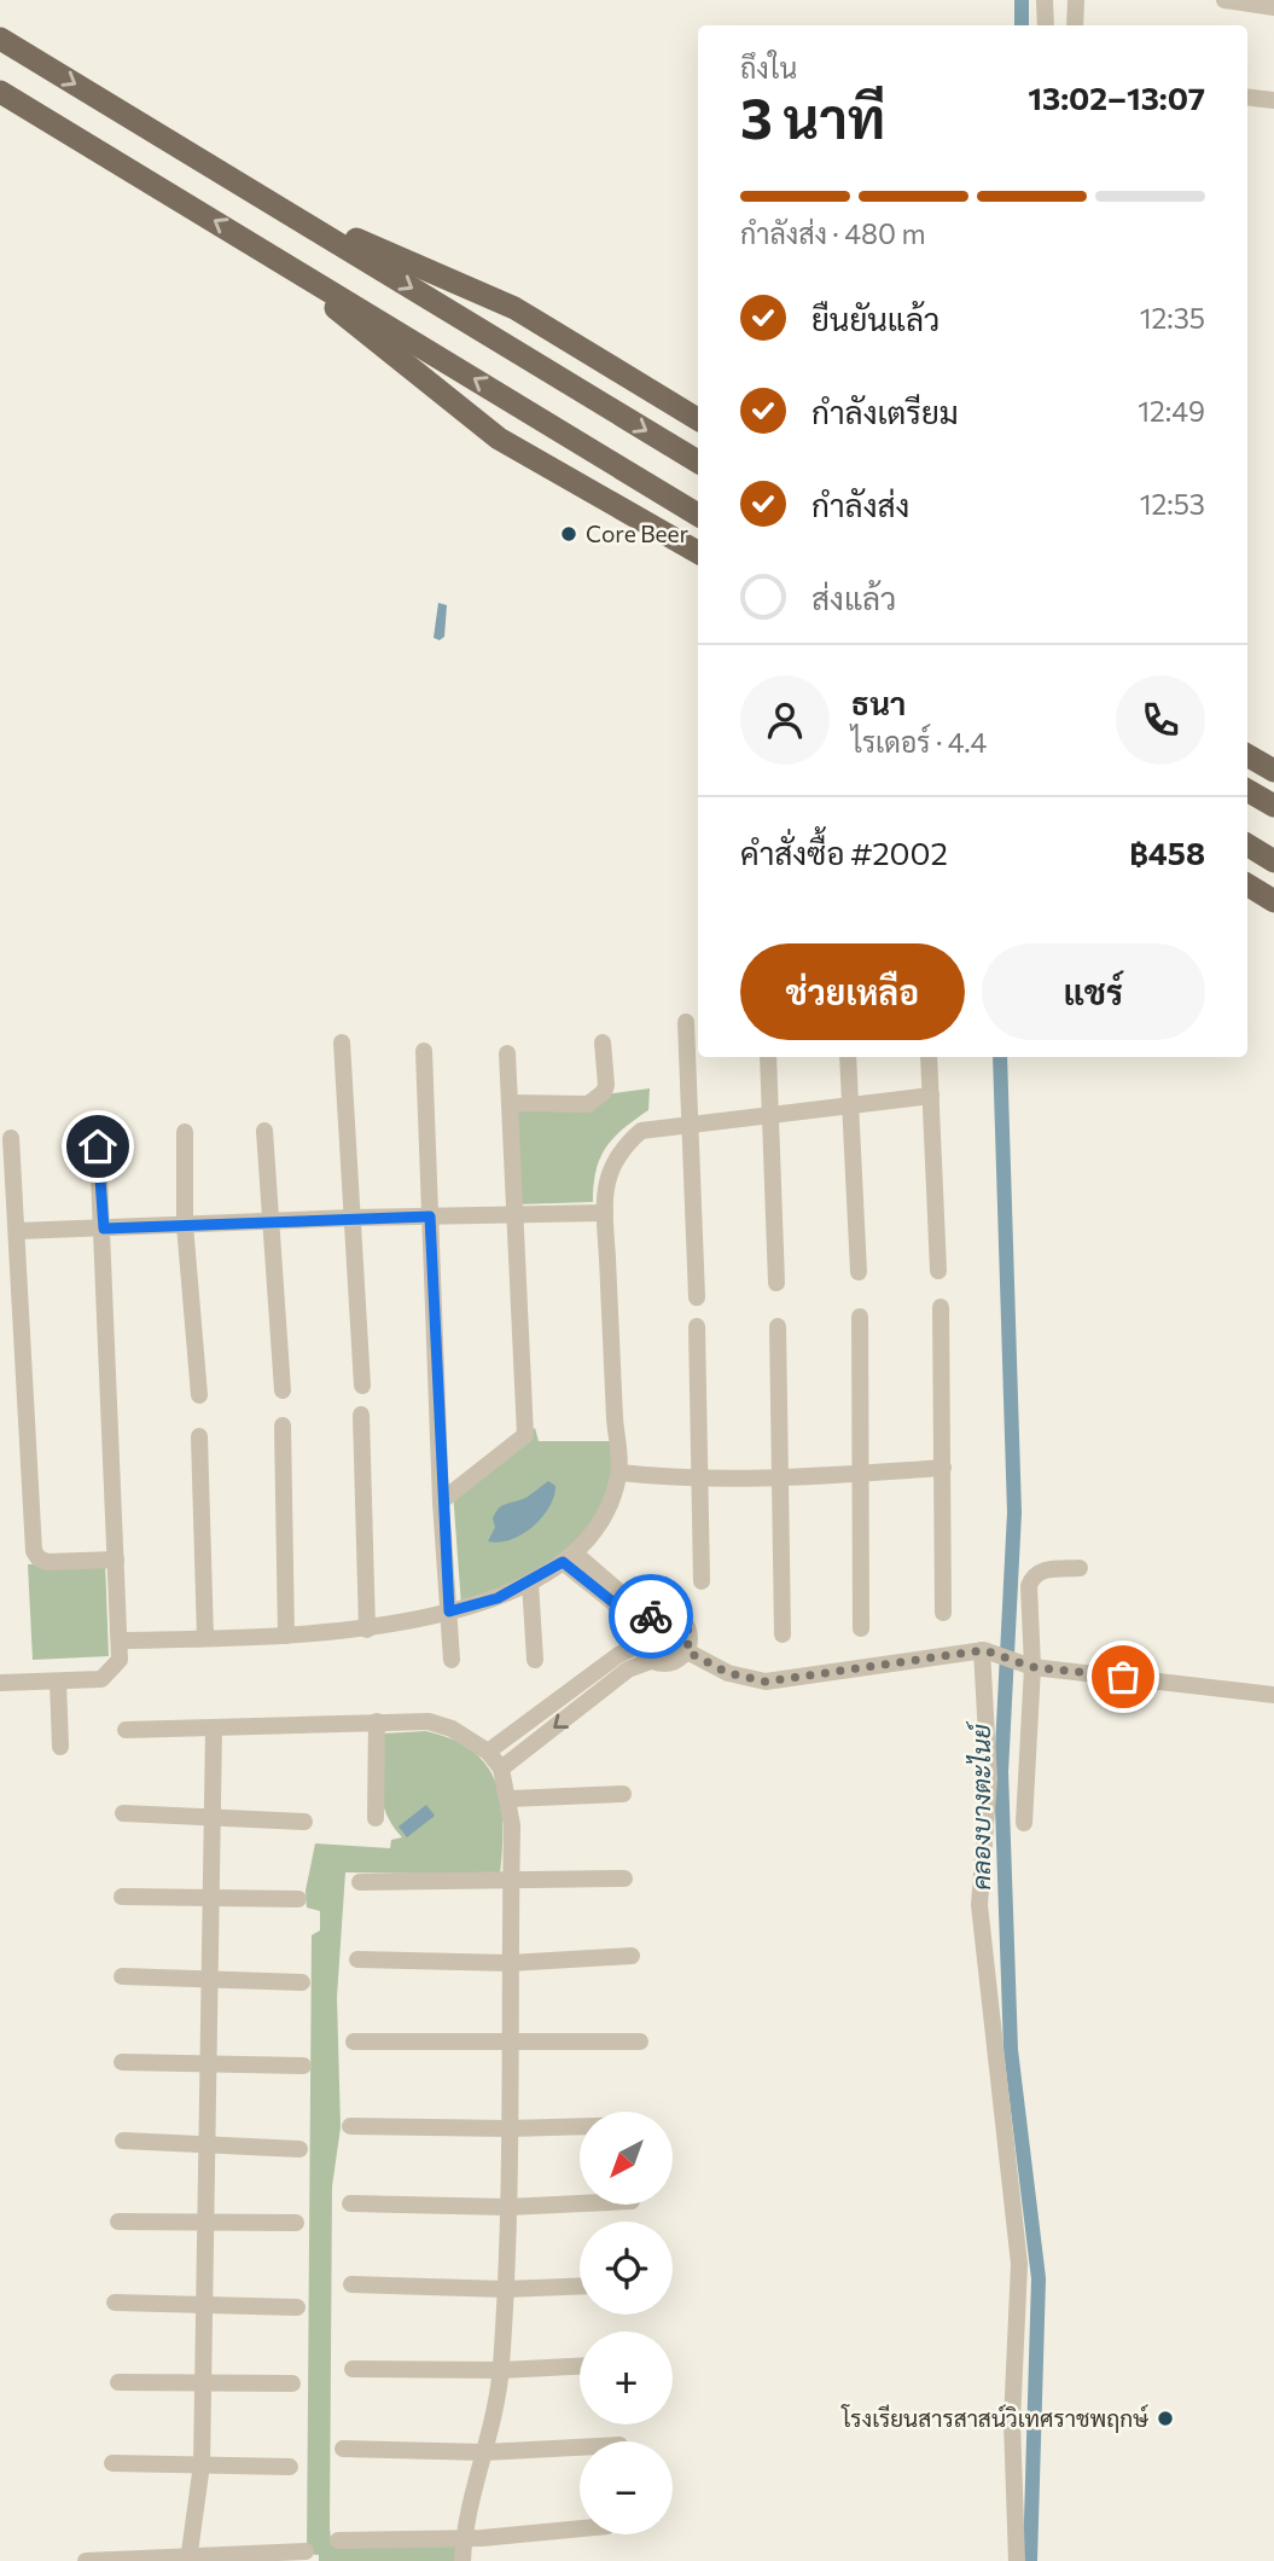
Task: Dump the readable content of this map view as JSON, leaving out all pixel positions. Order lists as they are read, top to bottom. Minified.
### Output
{"water":["คลองบางตะไนย์"],"places":["Core Beer","โรงเรียนสารสาสน์วิเทศราชพฤกษ์"],"north":"bottom left","page":{"heading":["3 นาที","ถึงใน","13:02–13:07"],"panel":["ธนา","ไรเดอร์ · 4.4","คำสั่งซื้อ #2002","฿458"],"bar":"กำลังส่ง · 480 m","list":[["ยืนยันแล้ว","12:35"],["กำลังเตรียม","12:49"],["กำลังส่ง","12:53"],"ส่งแล้ว"],"buttons":["ช่วยเหลือ","แชร์"],"map_buttons":["+","−"]}}
